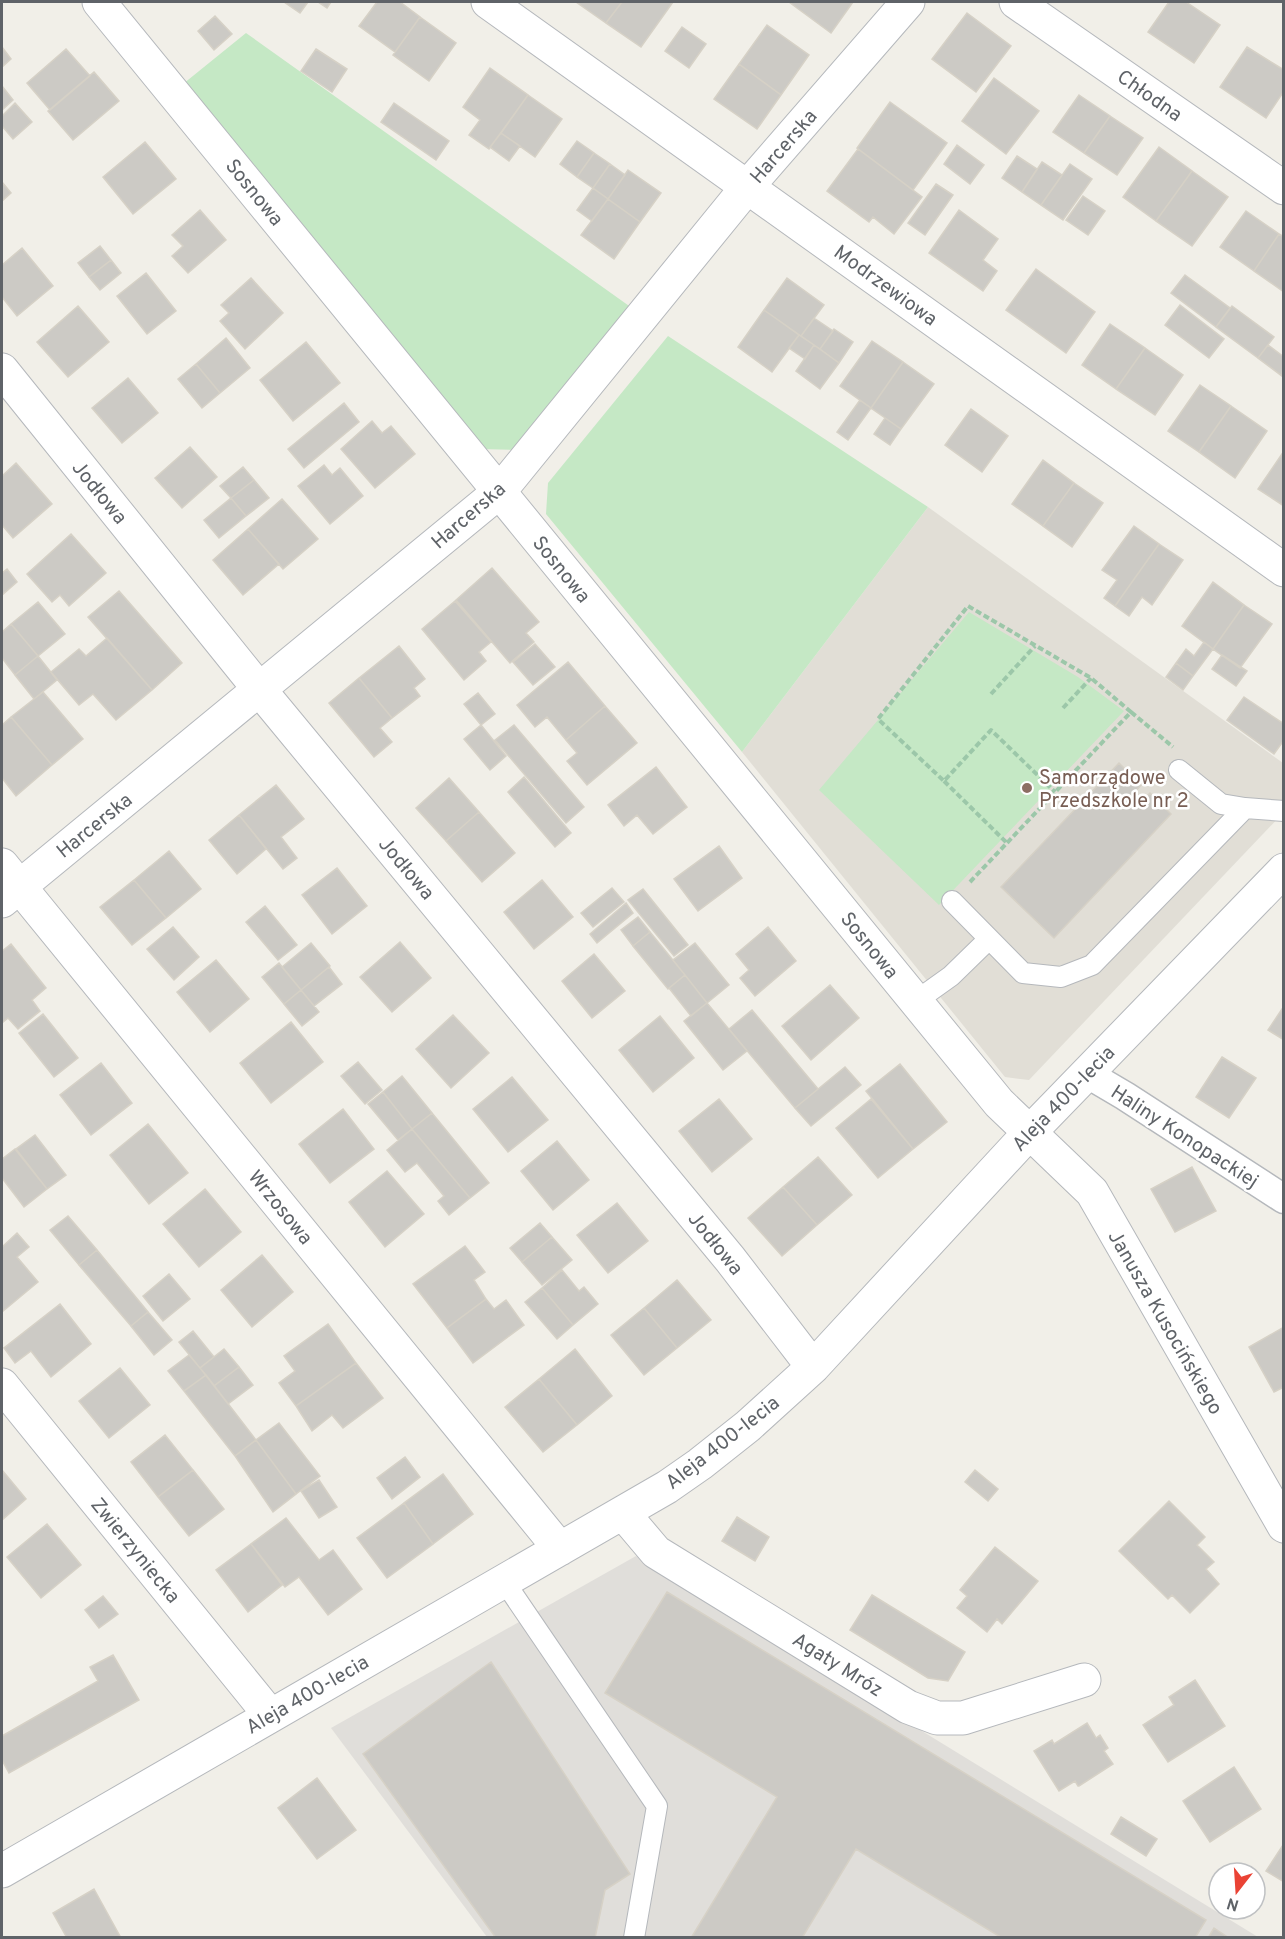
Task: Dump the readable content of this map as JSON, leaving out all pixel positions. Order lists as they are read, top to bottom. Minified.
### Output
{"streets":{"street":["Chłodna","Harcerska","Sosnowa","Modrzewiowa","Jodłowa","Aleja 400-lecia","Haliny Konopackiej","Wrzosowa","Janusza Kusocińskiego","Zwierzyniecka","Agaty Mróz"]},"crossings":[["Harcerska","Sosnowa"],["Harcerska","Modrzewiowa"],["Harcerska","Jodłowa"],["Harcerska","Wrzosowa"],["Sosnowa","Aleja 400-lecia"],["Sosnowa","Janusza Kusocińskiego"],["Jodłowa","Aleja 400-lecia"],["Aleja 400-lecia","Haliny Konopackiej"],["Aleja 400-lecia","Wrzosowa"],["Aleja 400-lecia","Janusza Kusocińskiego"],["Aleja 400-lecia","Zwierzyniecka"],["Aleja 400-lecia","Agaty Mróz"]],"places":["Samorządowe Przedszkole nr 2"],"north":"bottom"}
